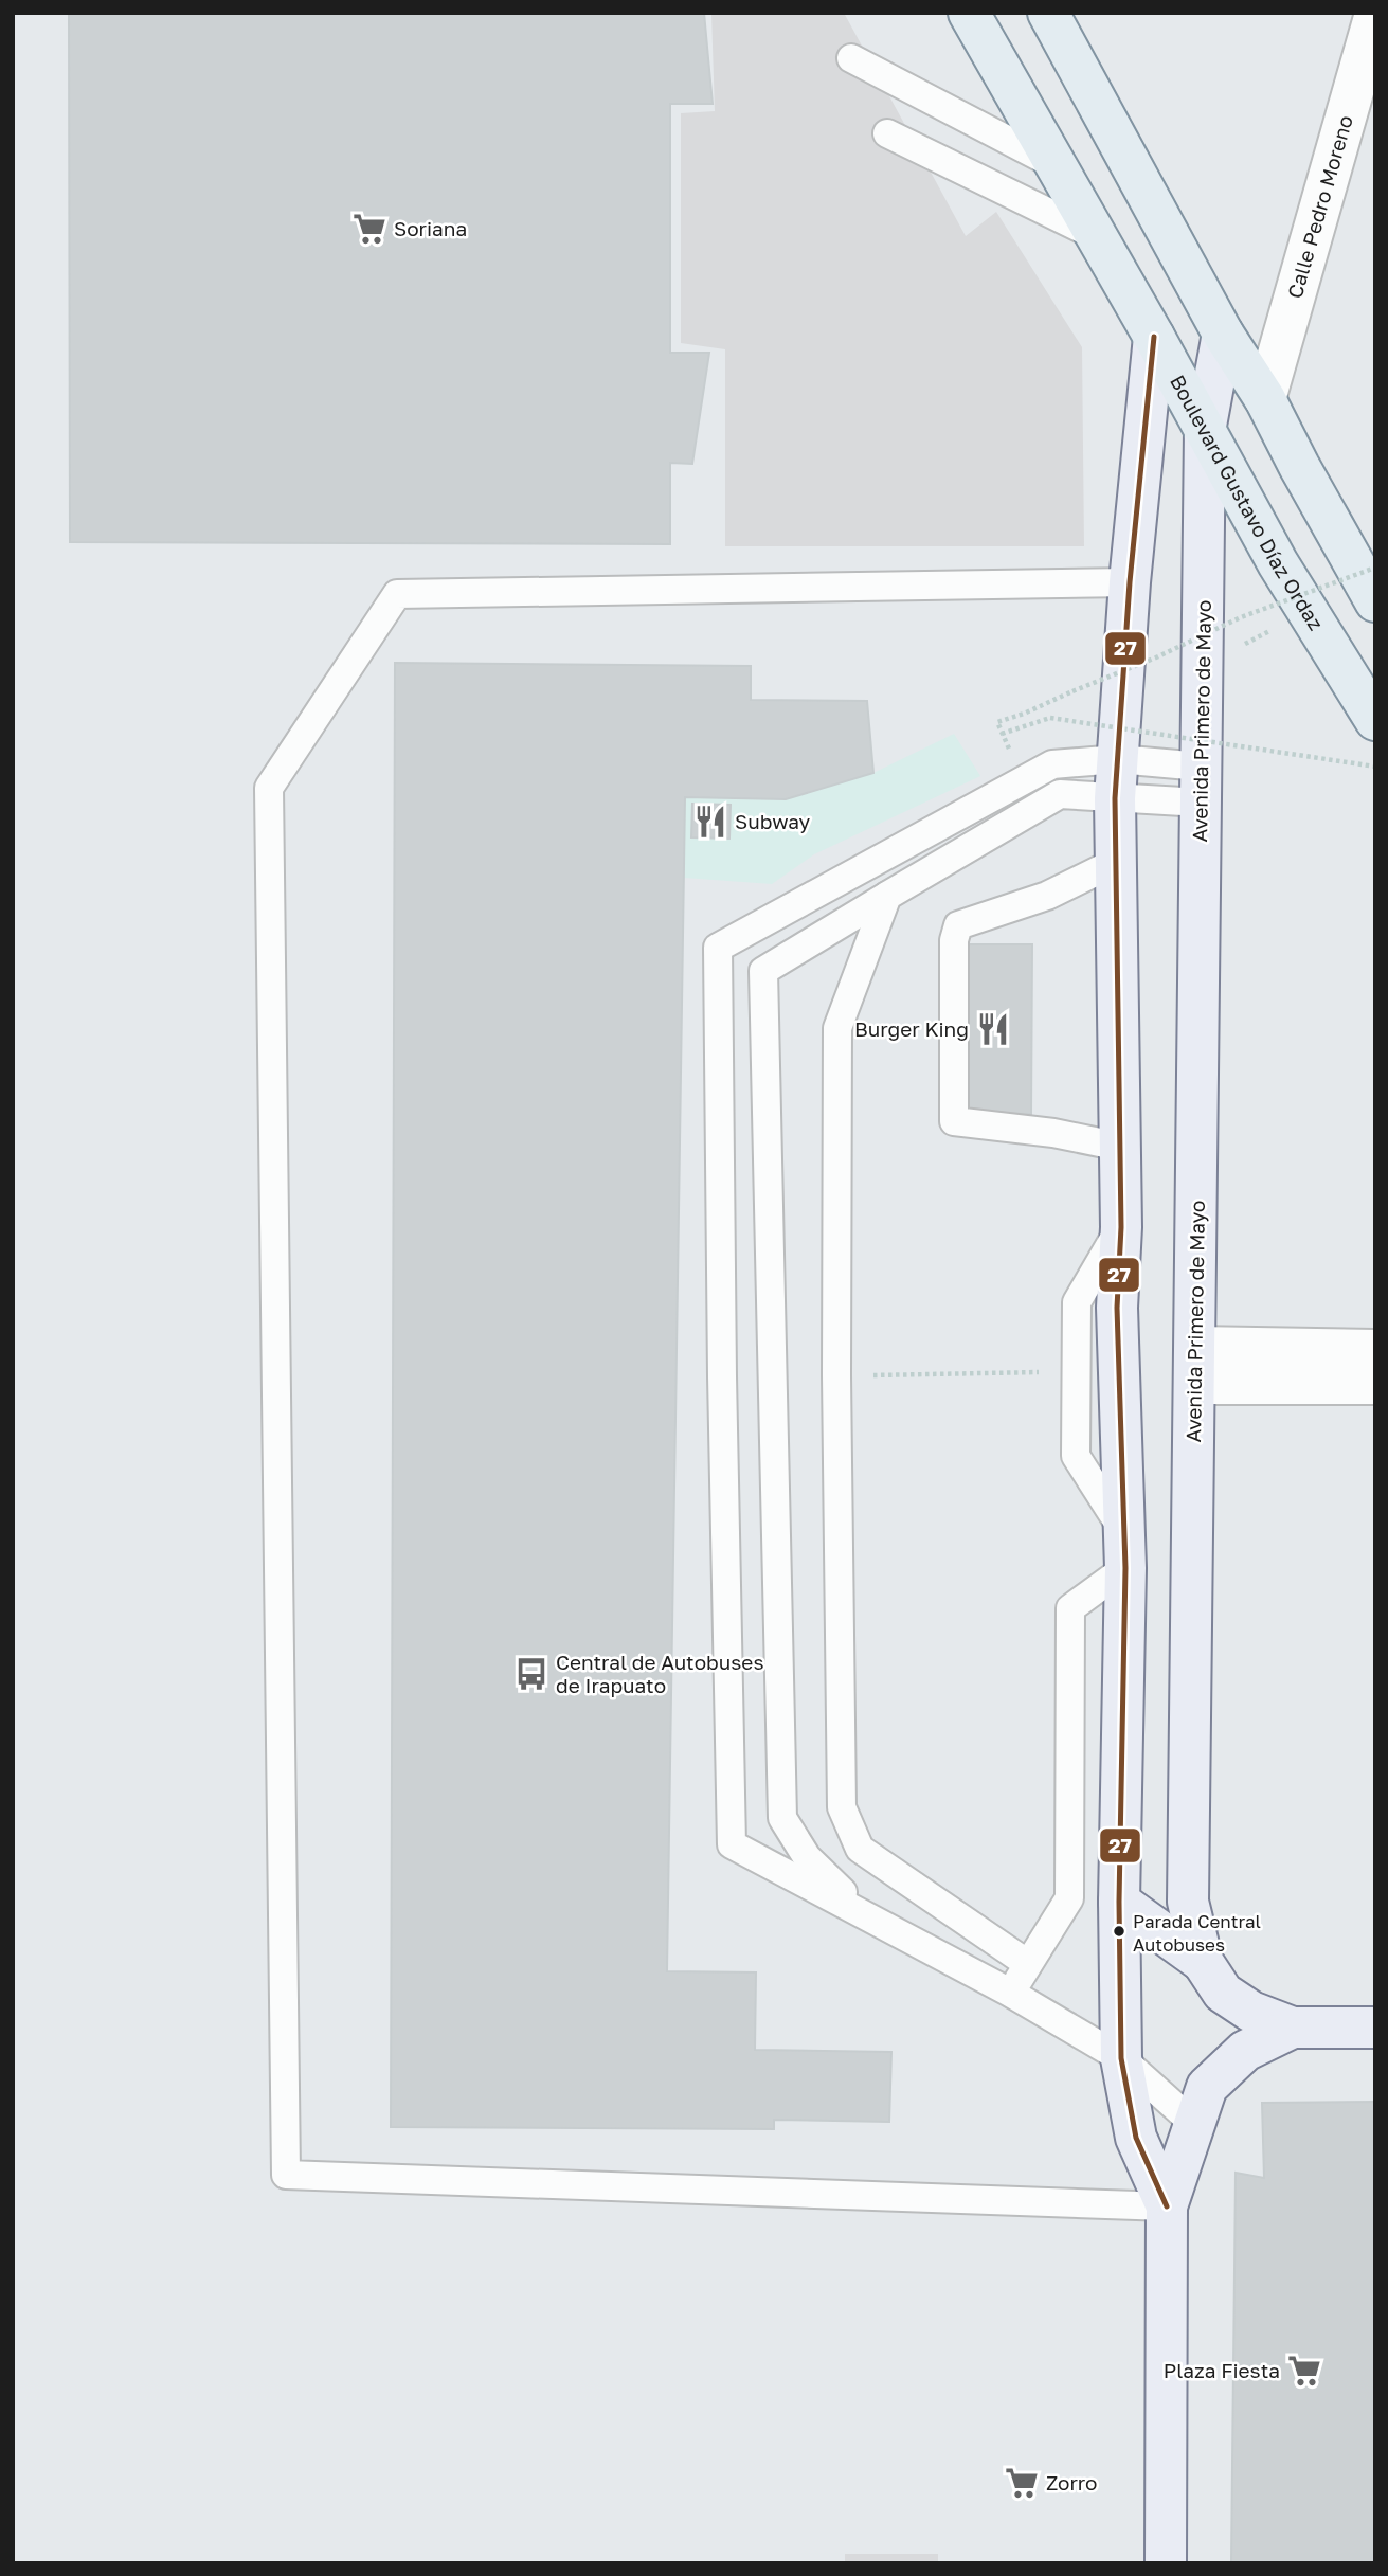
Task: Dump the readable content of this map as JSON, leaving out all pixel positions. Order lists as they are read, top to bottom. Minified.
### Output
{"streets":{"main road":["Boulevard Gustavo Díaz Ordaz"],"street":["Calle Pedro Moreno","Avenida Primero de Mayo"]},"crossings":[["Boulevard Gustavo Díaz Ordaz","Avenida Primero de Mayo"]],"places":{"supermarket":["Soriana","Plaza Fiesta","Zorro"],"restaurant":["Subway","Burger King"],"bus stop":["Central de Autobuses de Irapuato"],"other":["Parada Central Autobuses"]},"lines":["transit line 27"]}
